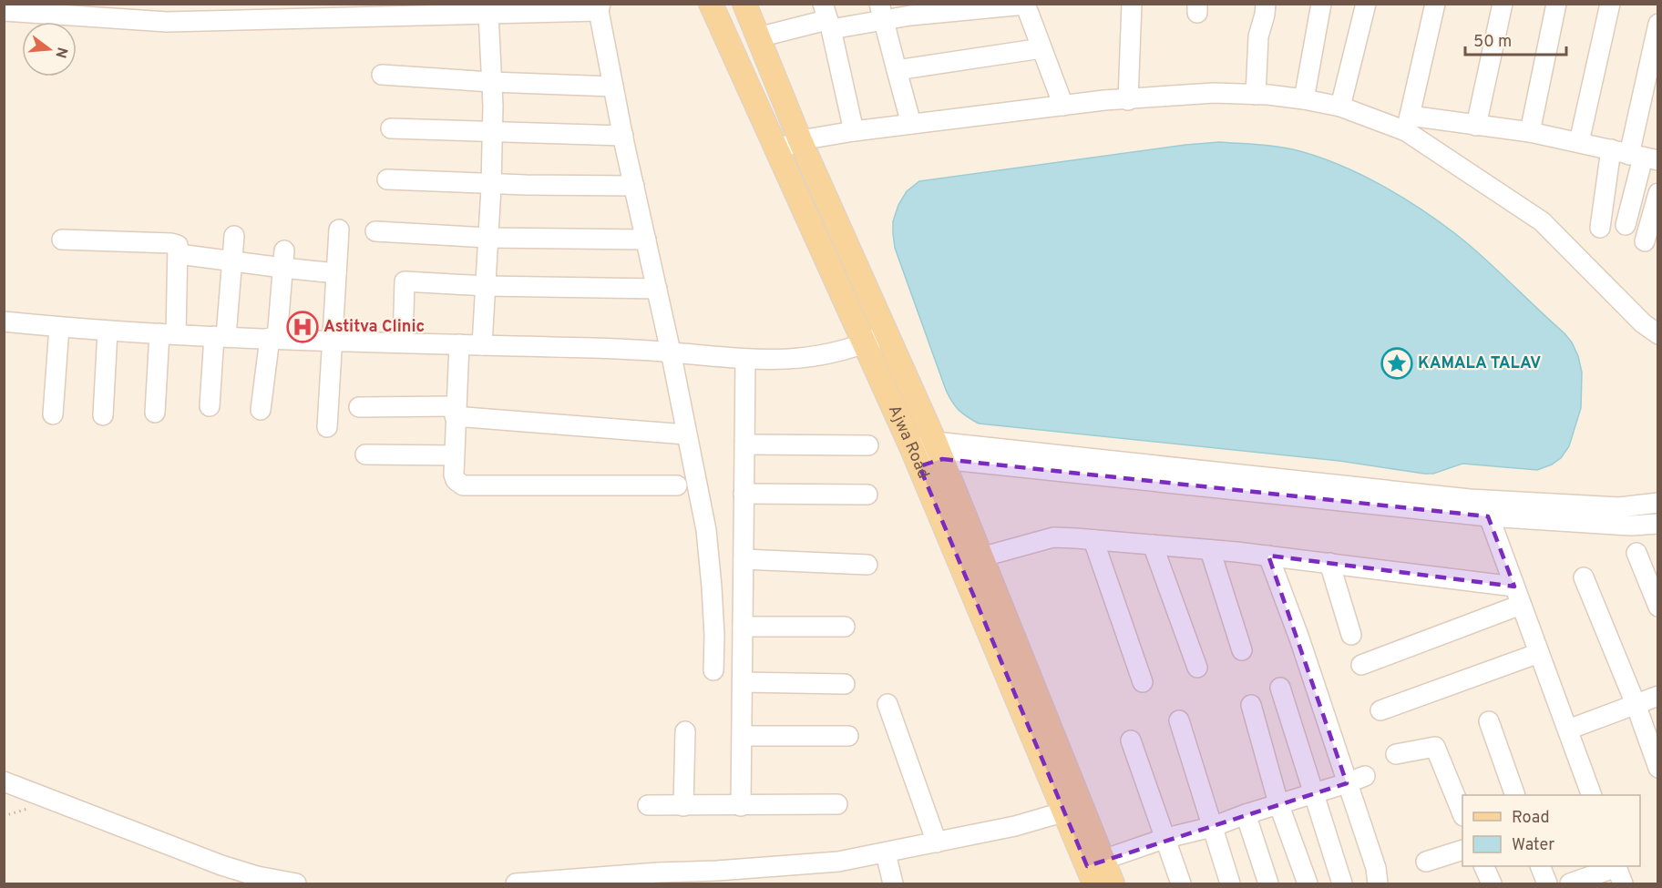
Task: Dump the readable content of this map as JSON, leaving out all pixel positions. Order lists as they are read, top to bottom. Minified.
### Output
{"streets":{"main road":["Ajwa Road"]},"places":{"hospital":["Astitva Clinic"],"place":["KAMALA TALAV"]},"legend":["Road","Water"],"scale_bar":"50 m","north":"right"}
